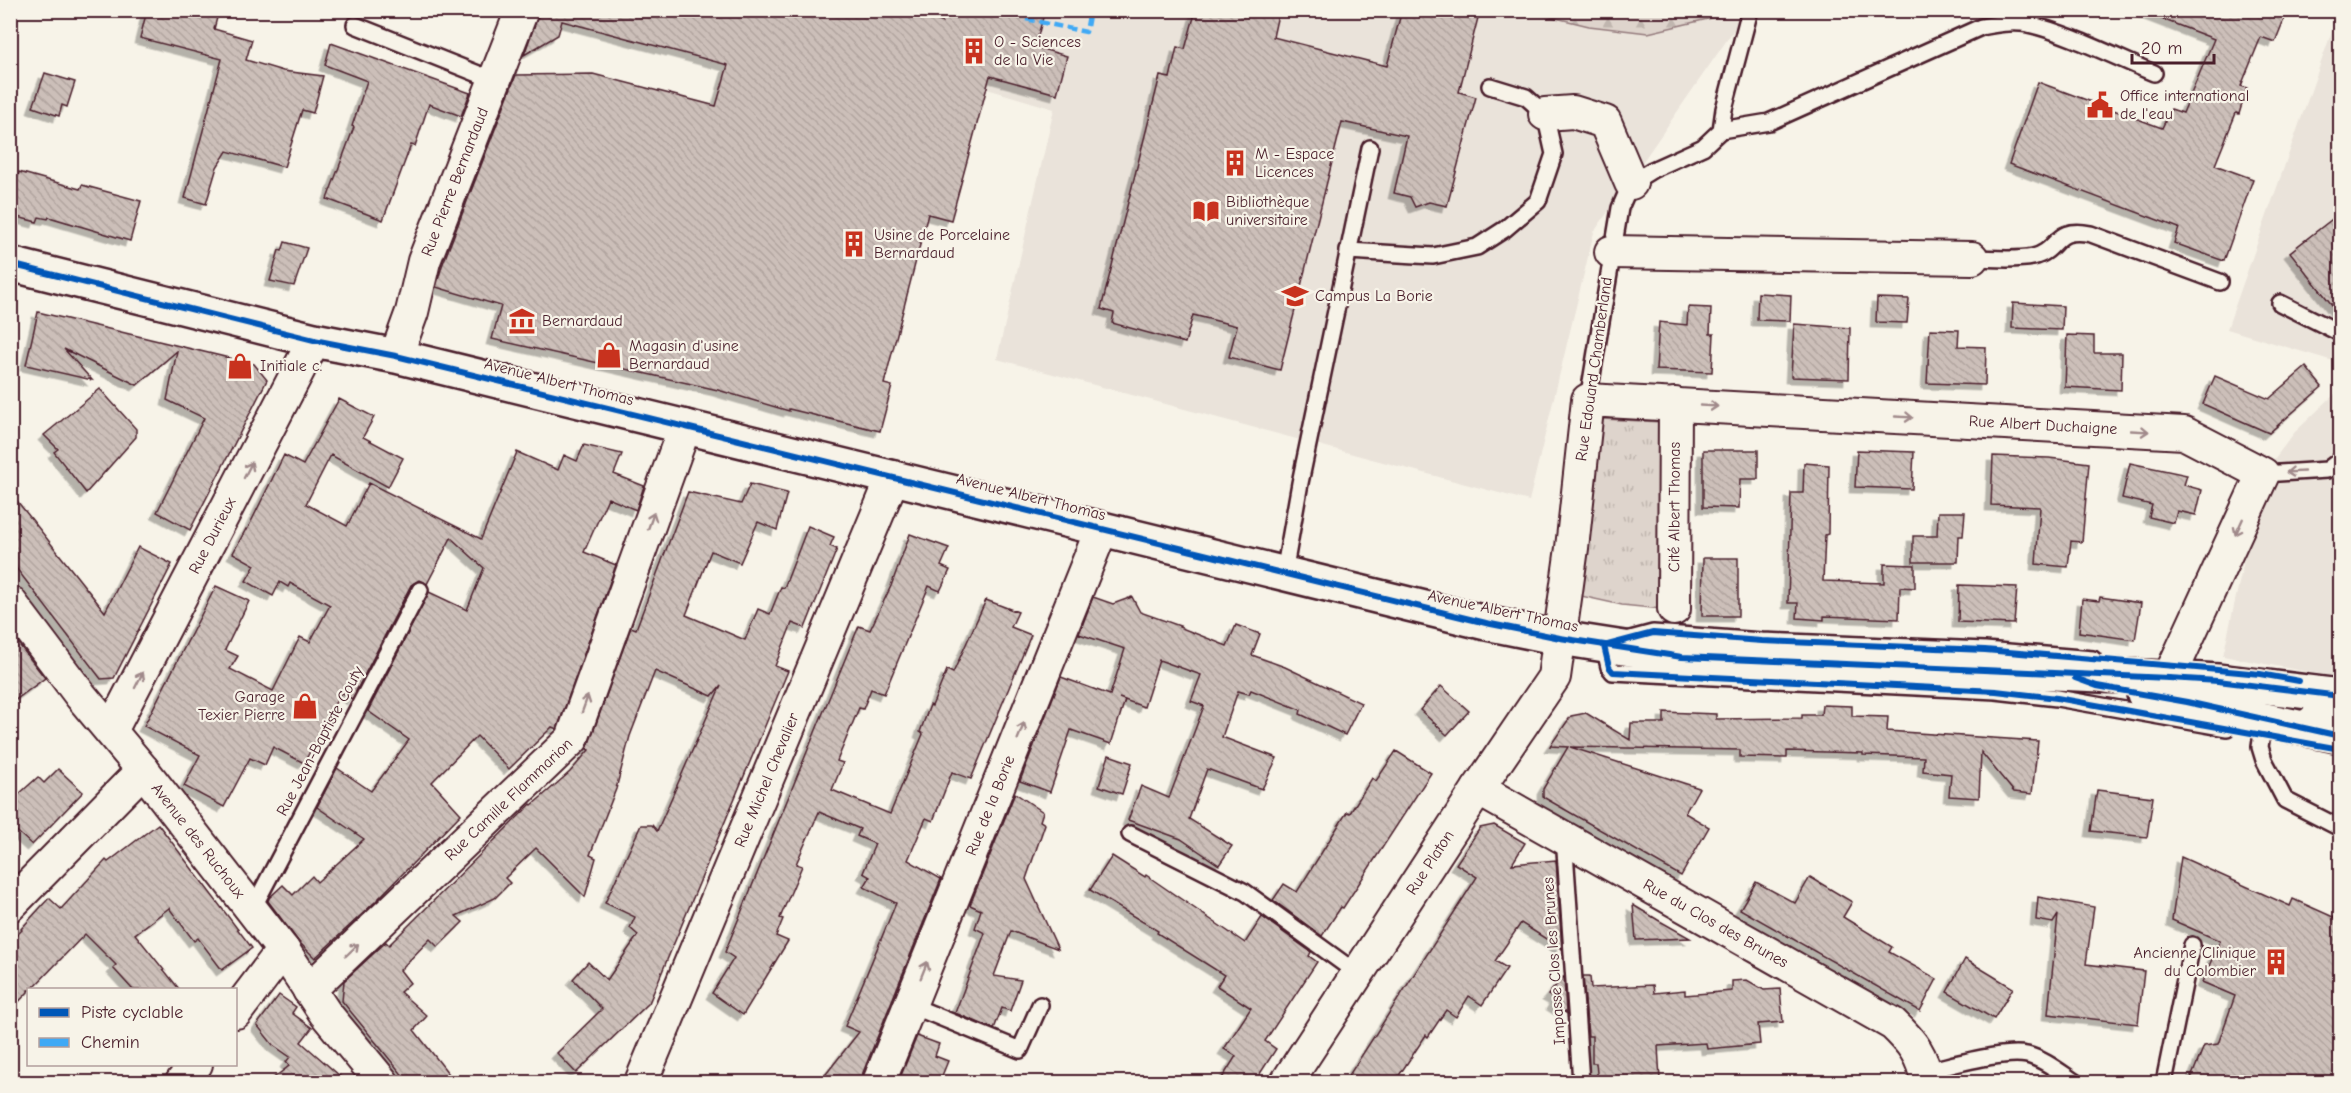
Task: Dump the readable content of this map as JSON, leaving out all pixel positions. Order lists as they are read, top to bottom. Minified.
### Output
{"streets":{"street":["Rue Pierre Bernardaud","Rue Edouard Chamberland","Avenue Albert Thomas","Rue Albert Duchaigne","Cité Albert Thomas","Rue Durieux","Rue Michel Chevalier","Rue Camille Flammarion","Rue de la Borie","Avenue des Ruchoux","Rue Platon","Rue du Clos des Brunes"],"lane":["Rue Jean-Baptiste Couty","Impasse Clos les Brunes"]},"crossings":[["Rue Pierre Bernardaud","Avenue Albert Thomas"],["Rue Edouard Chamberland","Avenue Albert Thomas"],["Rue Edouard Chamberland","Rue Albert Duchaigne"],["Rue Edouard Chamberland","Rue Platon"],["Avenue Albert Thomas","Rue Durieux"],["Avenue Albert Thomas","Rue Michel Chevalier"],["Avenue Albert Thomas","Rue Camille Flammarion"],["Avenue Albert Thomas","Rue de la Borie"],["Avenue Albert Thomas","Rue Platon"],["Rue Albert Duchaigne","Cité Albert Thomas"],["Rue Durieux","Avenue des Ruchoux"],["Rue Jean-Baptiste Couty","Avenue des Ruchoux"],["Rue Camille Flammarion","Avenue des Ruchoux"],["Rue Platon","Rue du Clos des Brunes"],["Rue du Clos des Brunes","Impasse Clos les Brunes"]],"one_way":["Rue Durieux","Rue Camille Flammarion","Rue de la Borie"],"places":{"building":["O - Sciences de la Vie","M - Espace Licences","Usine de Porcelaine Bernardaud","Ancienne Clinique du Colombier"],"public building":["Office international de l'eau"],"library":["Bibliothèque universitaire"],"school or university":["Campus La Borie"],"museum":["Bernardaud"],"shop":["Magasin d'usine Bernardaud","Initiale c.","Garage Texier Pierre"]},"legend":["Piste cyclable","Chemin"],"scale_bar":"20 m"}
